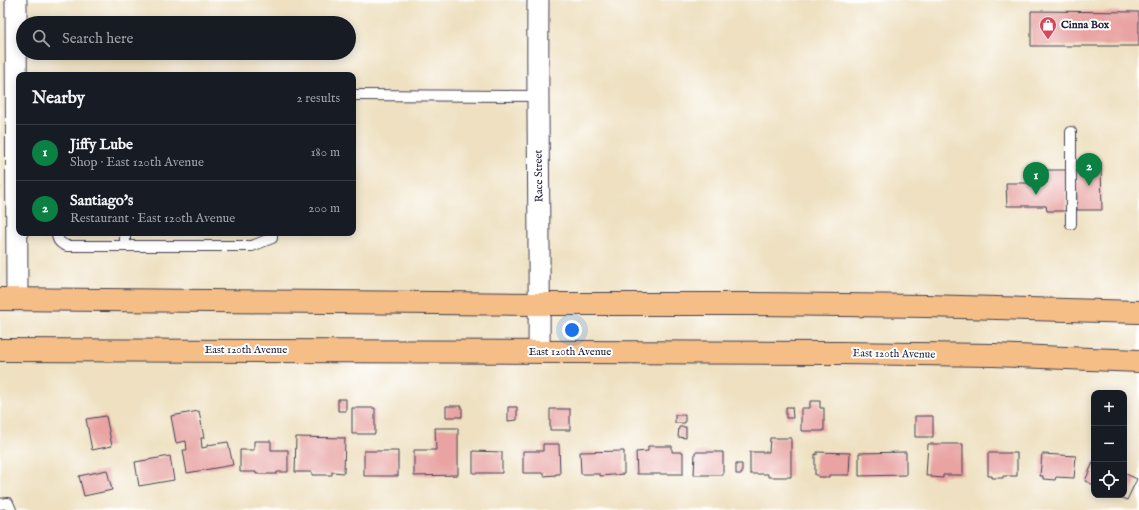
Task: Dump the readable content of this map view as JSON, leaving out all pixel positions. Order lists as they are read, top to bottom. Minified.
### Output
{"streets":{"main road":["East 120th Avenue"],"street":["Race Street"]},"crossings":[["Race Street","East 120th Avenue"]],"places":{"shop":["Cinna Box"]},"page":{"search":"Search here","heading":["Nearby","2 results"],"list":[{"mark":"1","name":"Jiffy Lube","note":"Shop · East 120th Avenue","value":"180 m"},{"mark":"2","name":"Santiago's","note":"Restaurant · East 120th Avenue","value":"200 m"}],"pins":["2","1"],"map_buttons":["+","−"]}}
